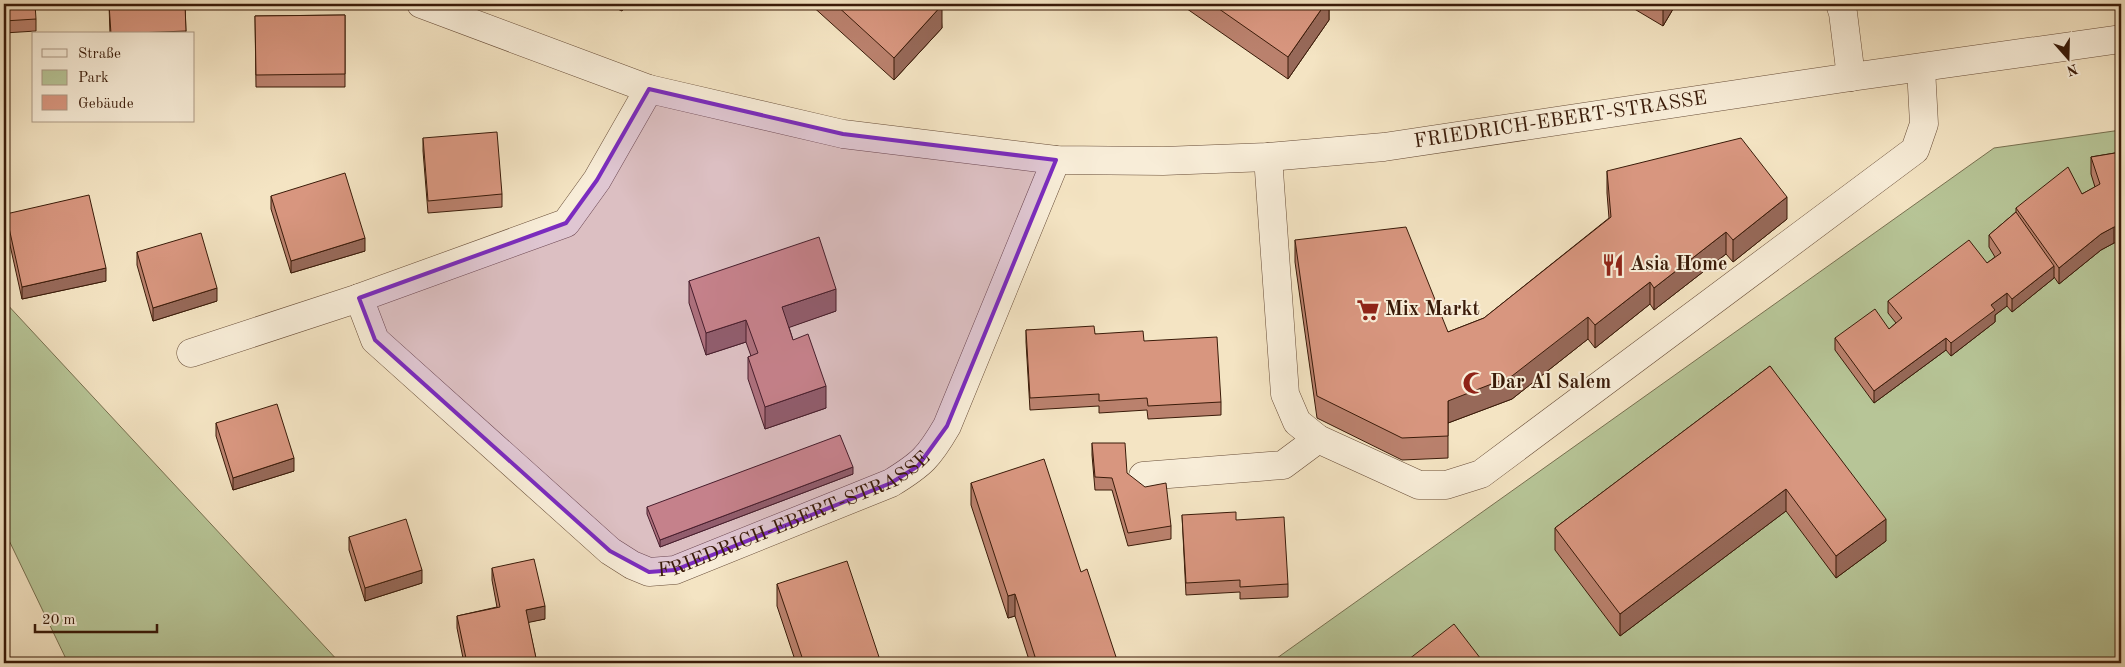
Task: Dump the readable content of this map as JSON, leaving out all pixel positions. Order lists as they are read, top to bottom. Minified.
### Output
{"streets":{"street":["FRIEDRICH-EBERT-STRASSE"]},"places":{"restaurant":["Asia Home"],"supermarket":["Mix Markt"],"mosque":["Dar Al Salem"]},"legend":["Straße","Park","Gebäude"],"scale_bar":"20 m","north":"bottom"}
